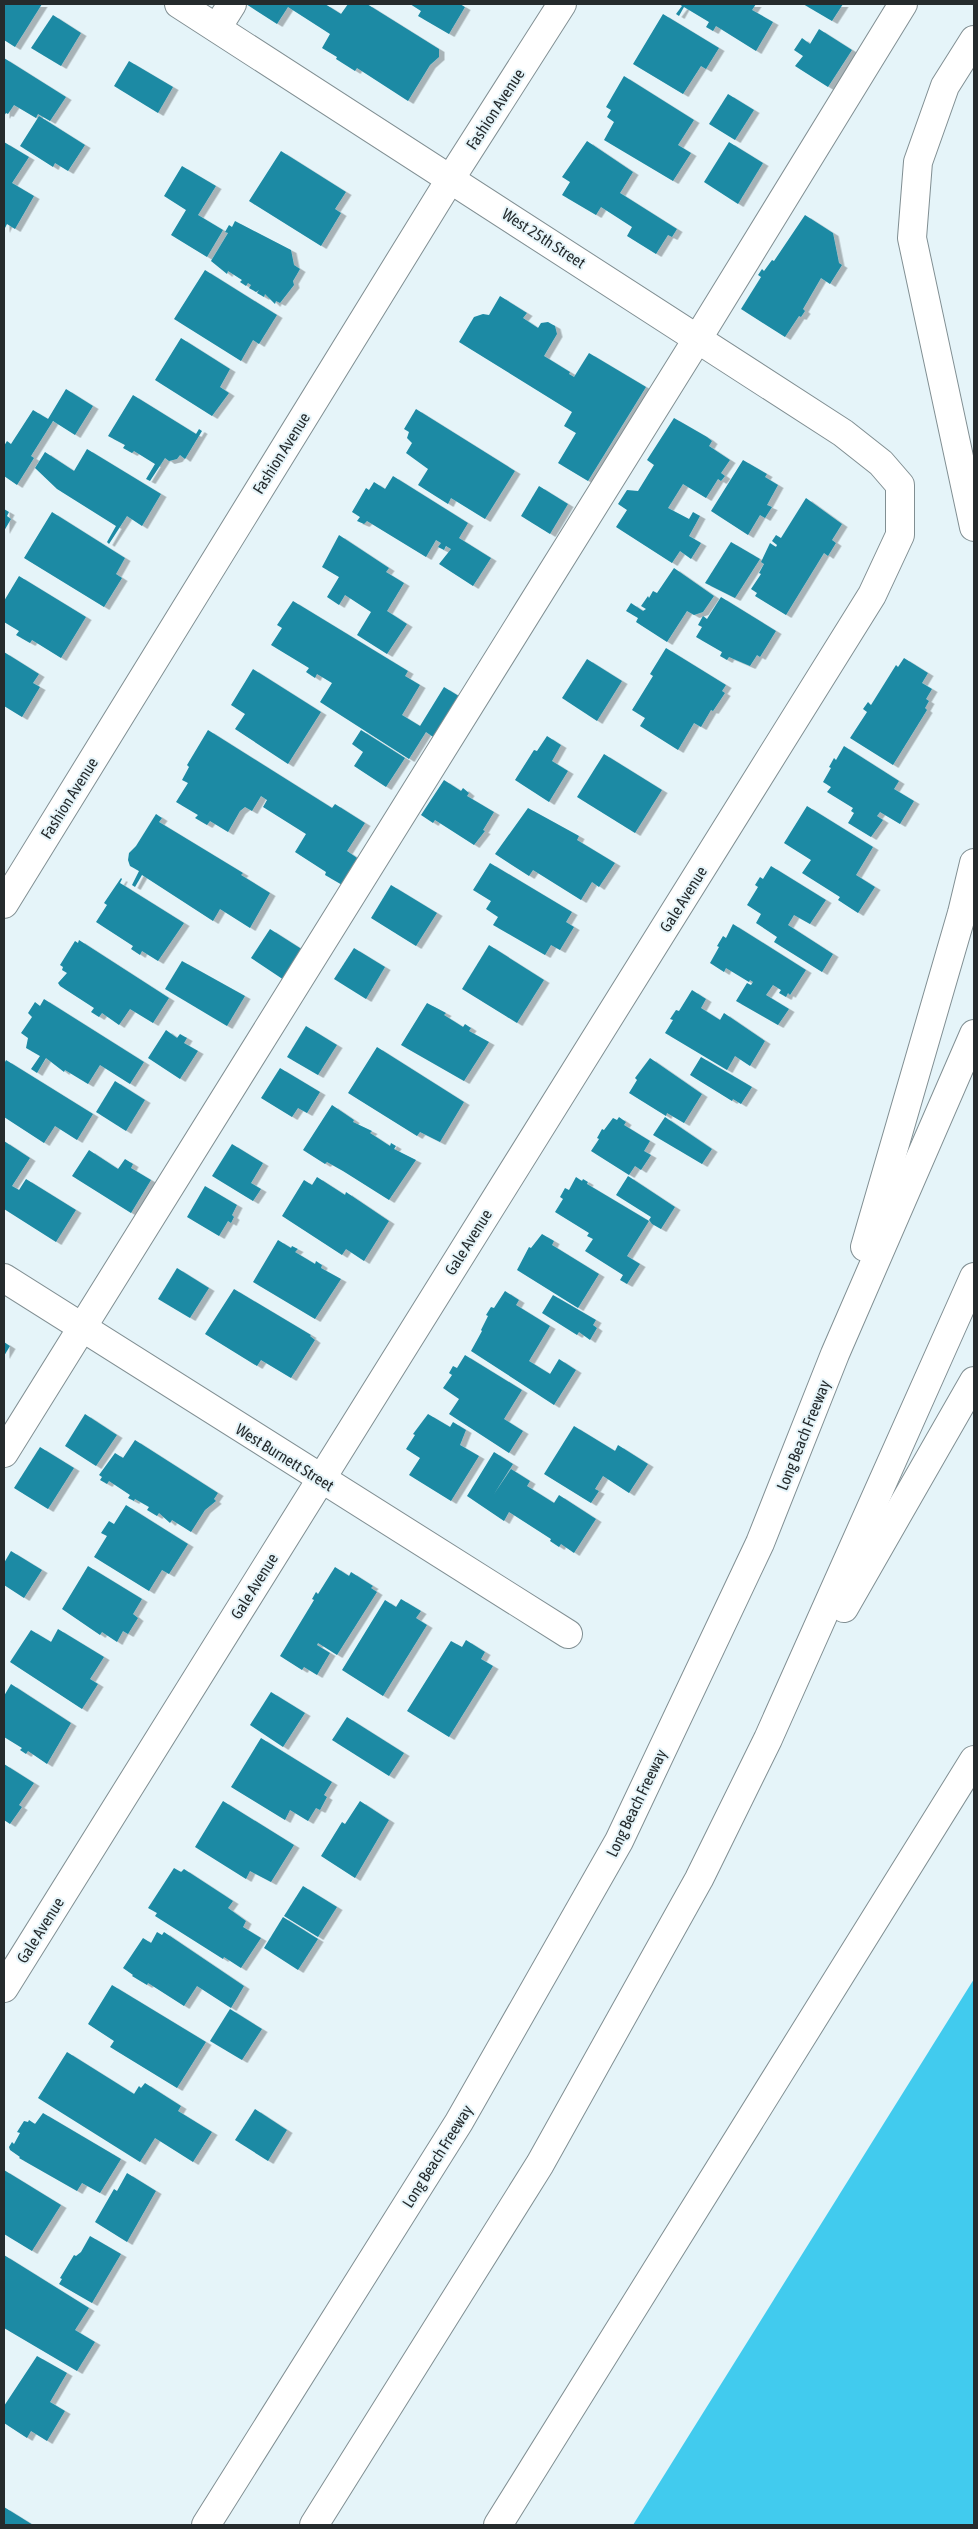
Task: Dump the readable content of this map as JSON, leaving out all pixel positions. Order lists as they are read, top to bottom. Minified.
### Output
{"streets":{"main road":["Fashion Avenue","West 25th Street","Gale Avenue","Long Beach Freeway","West Burnett Street"]},"crossings":[["Fashion Avenue","West 25th Street"],["West 25th Street","Gale Avenue"],["Gale Avenue","West Burnett Street"]]}
